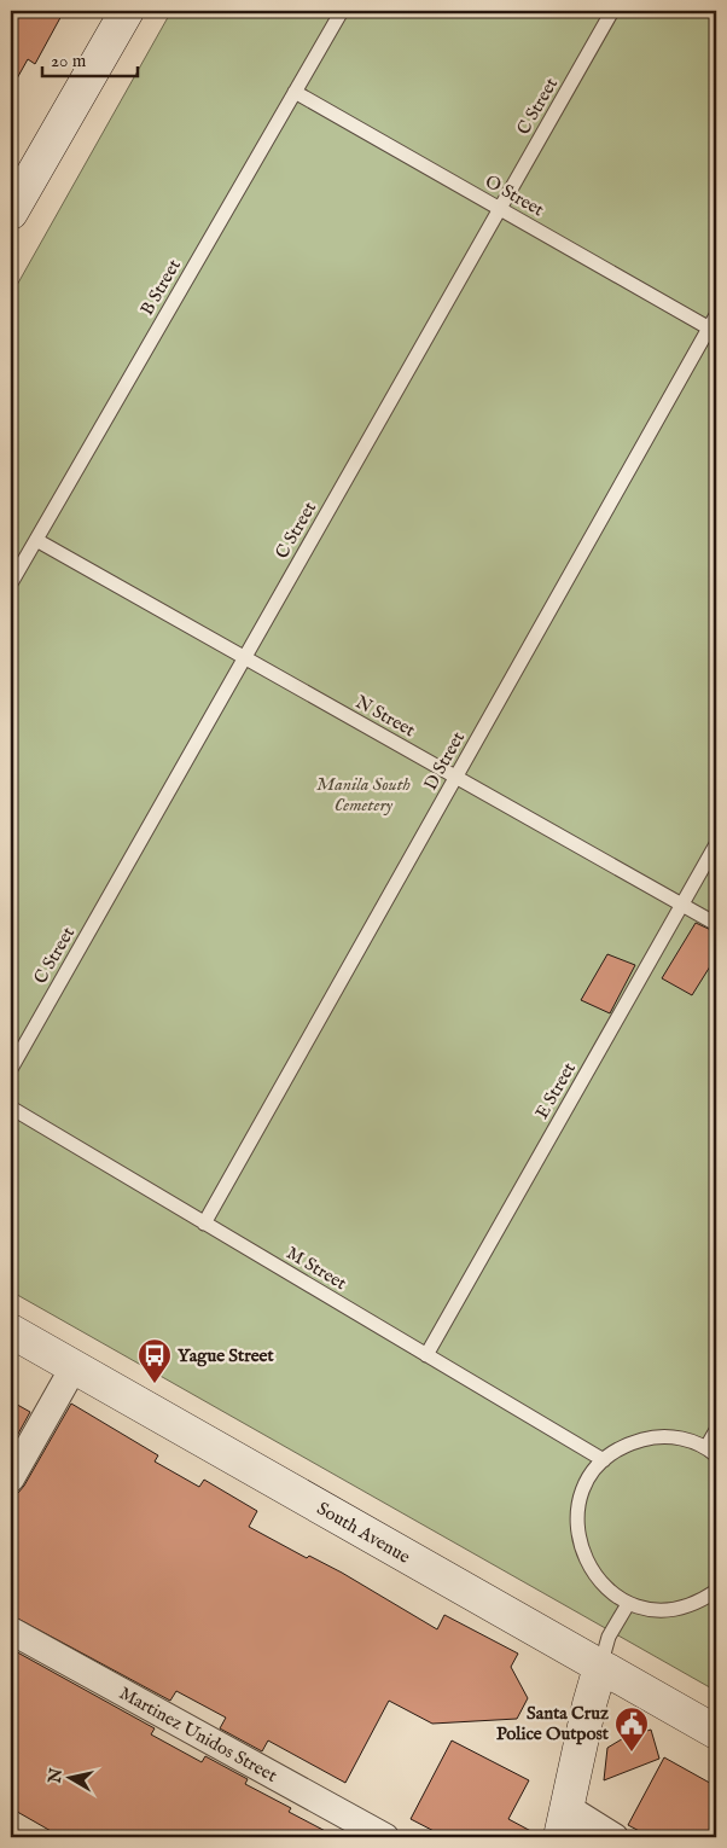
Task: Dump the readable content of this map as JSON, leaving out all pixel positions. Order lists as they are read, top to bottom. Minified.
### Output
{"streets":{"main road":["South Avenue"],"street":["Martinez Unidos Street"],"lane":["C Street","O Street","B Street","N Street","D Street","E Street","M Street"]},"crossings":[["C Street","O Street"],["C Street","N Street"],["O Street","B Street"],["O Street","D Street"],["B Street","N Street"],["N Street","D Street"],["N Street","E Street"],["D Street","M Street"],["E Street","M Street"]],"parks":["Manila South Cemetery"],"places":{"bus stop":["Yague Street"],"public building":["Santa Cruz Police Outpost"]},"scale_bar":"20 m","north":"left"}
